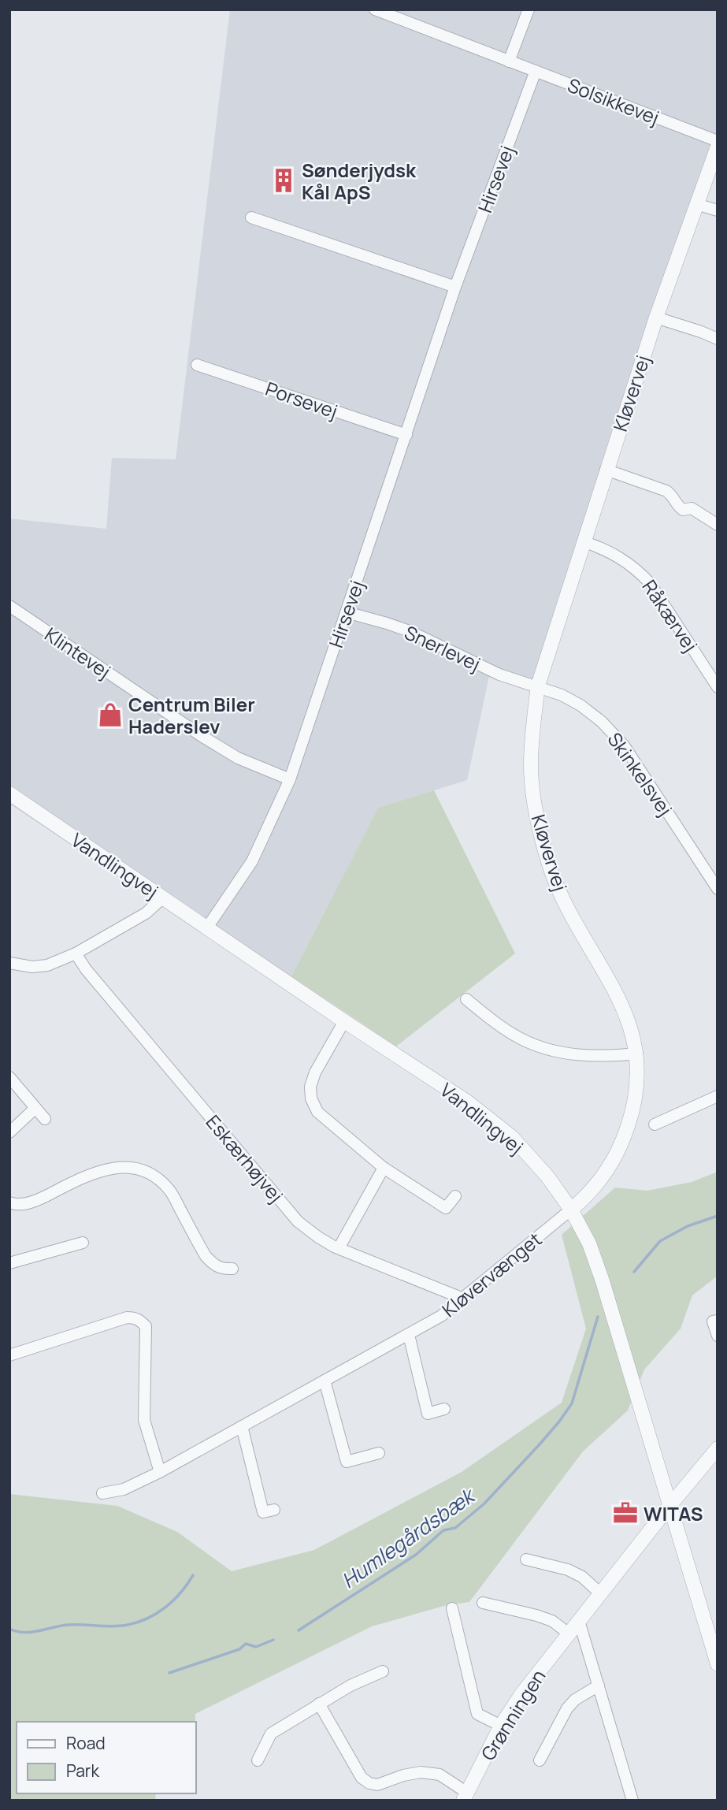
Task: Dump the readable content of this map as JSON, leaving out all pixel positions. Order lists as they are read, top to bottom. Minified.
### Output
{"streets":{"street":["Solsikkevej","Hirsevej","Kløvervej","Porsevej","Råkærvej","Snerlevej","Klintevej","Skinkelsvej","Vandlingvej","Eskærhøjvej","Kløvervænget","Grønningen"]},"crossings":[["Solsikkevej","Hirsevej"],["Hirsevej","Porsevej"],["Hirsevej","Snerlevej"],["Hirsevej","Klintevej"],["Hirsevej","Vandlingvej"],["Kløvervej","Råkærvej"],["Kløvervej","Snerlevej"],["Kløvervej","Skinkelsvej"],["Kløvervej","Vandlingvej"],["Kløvervej","Kløvervænget"],["Snerlevej","Skinkelsvej"],["Vandlingvej","Kløvervænget"],["Vandlingvej","Grønningen"],["Eskærhøjvej","Kløvervænget"]],"water":["Humlegårdsbæk"],"places":{"building":["Sønderjydsk Kål ApS"],"shop":["Centrum Biler Haderslev"],"office":["WITAS"]},"legend":["Road","Park"]}
